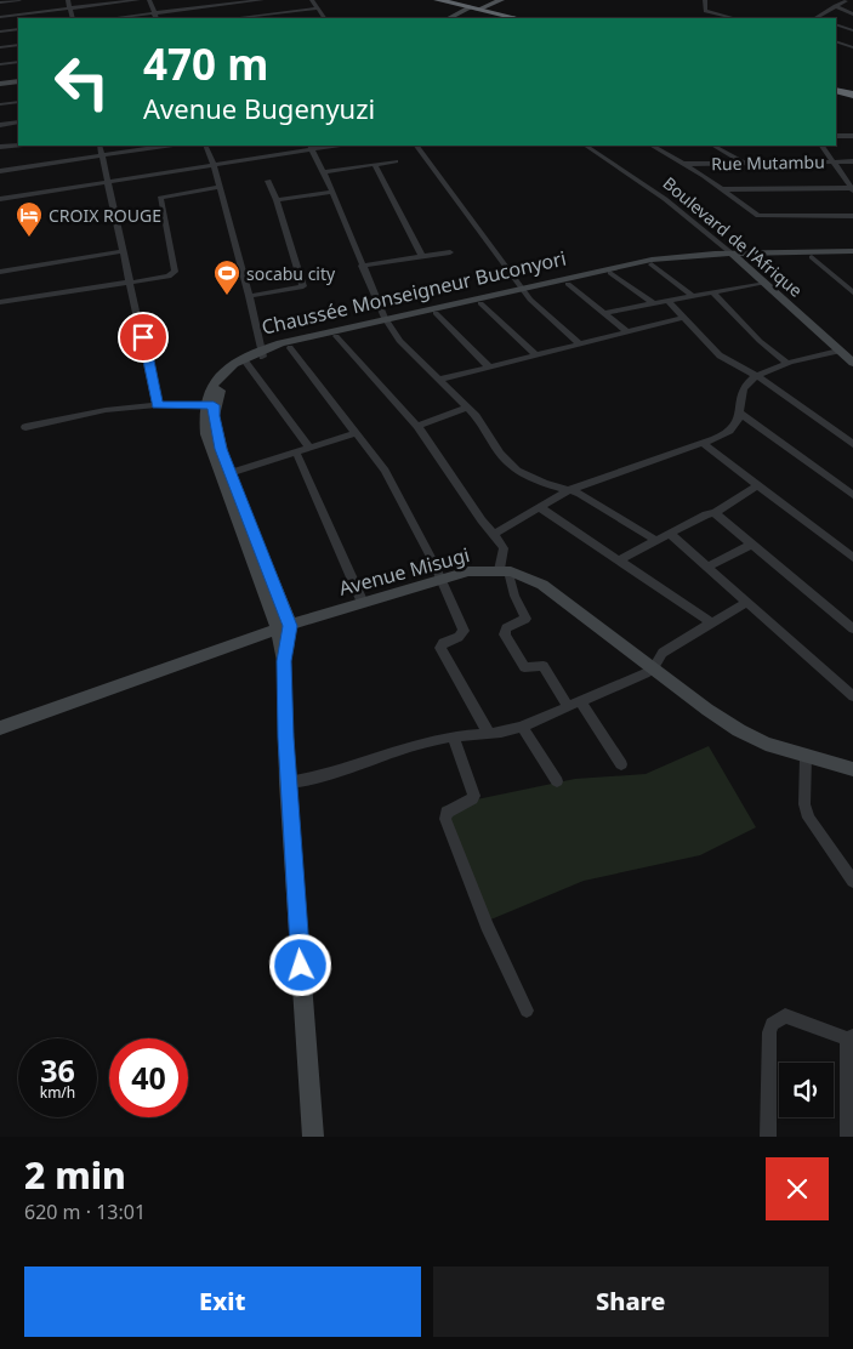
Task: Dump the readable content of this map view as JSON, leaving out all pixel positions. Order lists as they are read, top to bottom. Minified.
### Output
{"streets":{"street":["Rue Mutambu","Boulevard de l'Afrique","Chaussée Monseigneur Buconyori","Avenue Misugi"]},"crossings":[["Boulevard de l'Afrique","Chaussée Monseigneur Buconyori"]],"places":{"hotel":["CROIX ROUGE"],"sports":["socabu city"]},"page":{"turn":["470 m","Avenue Bugenyuzi"],"speed":"36 km/h","limit":"40","heading":["2 min","620 m · 13:01"],"buttons":["Exit","Share"]}}
